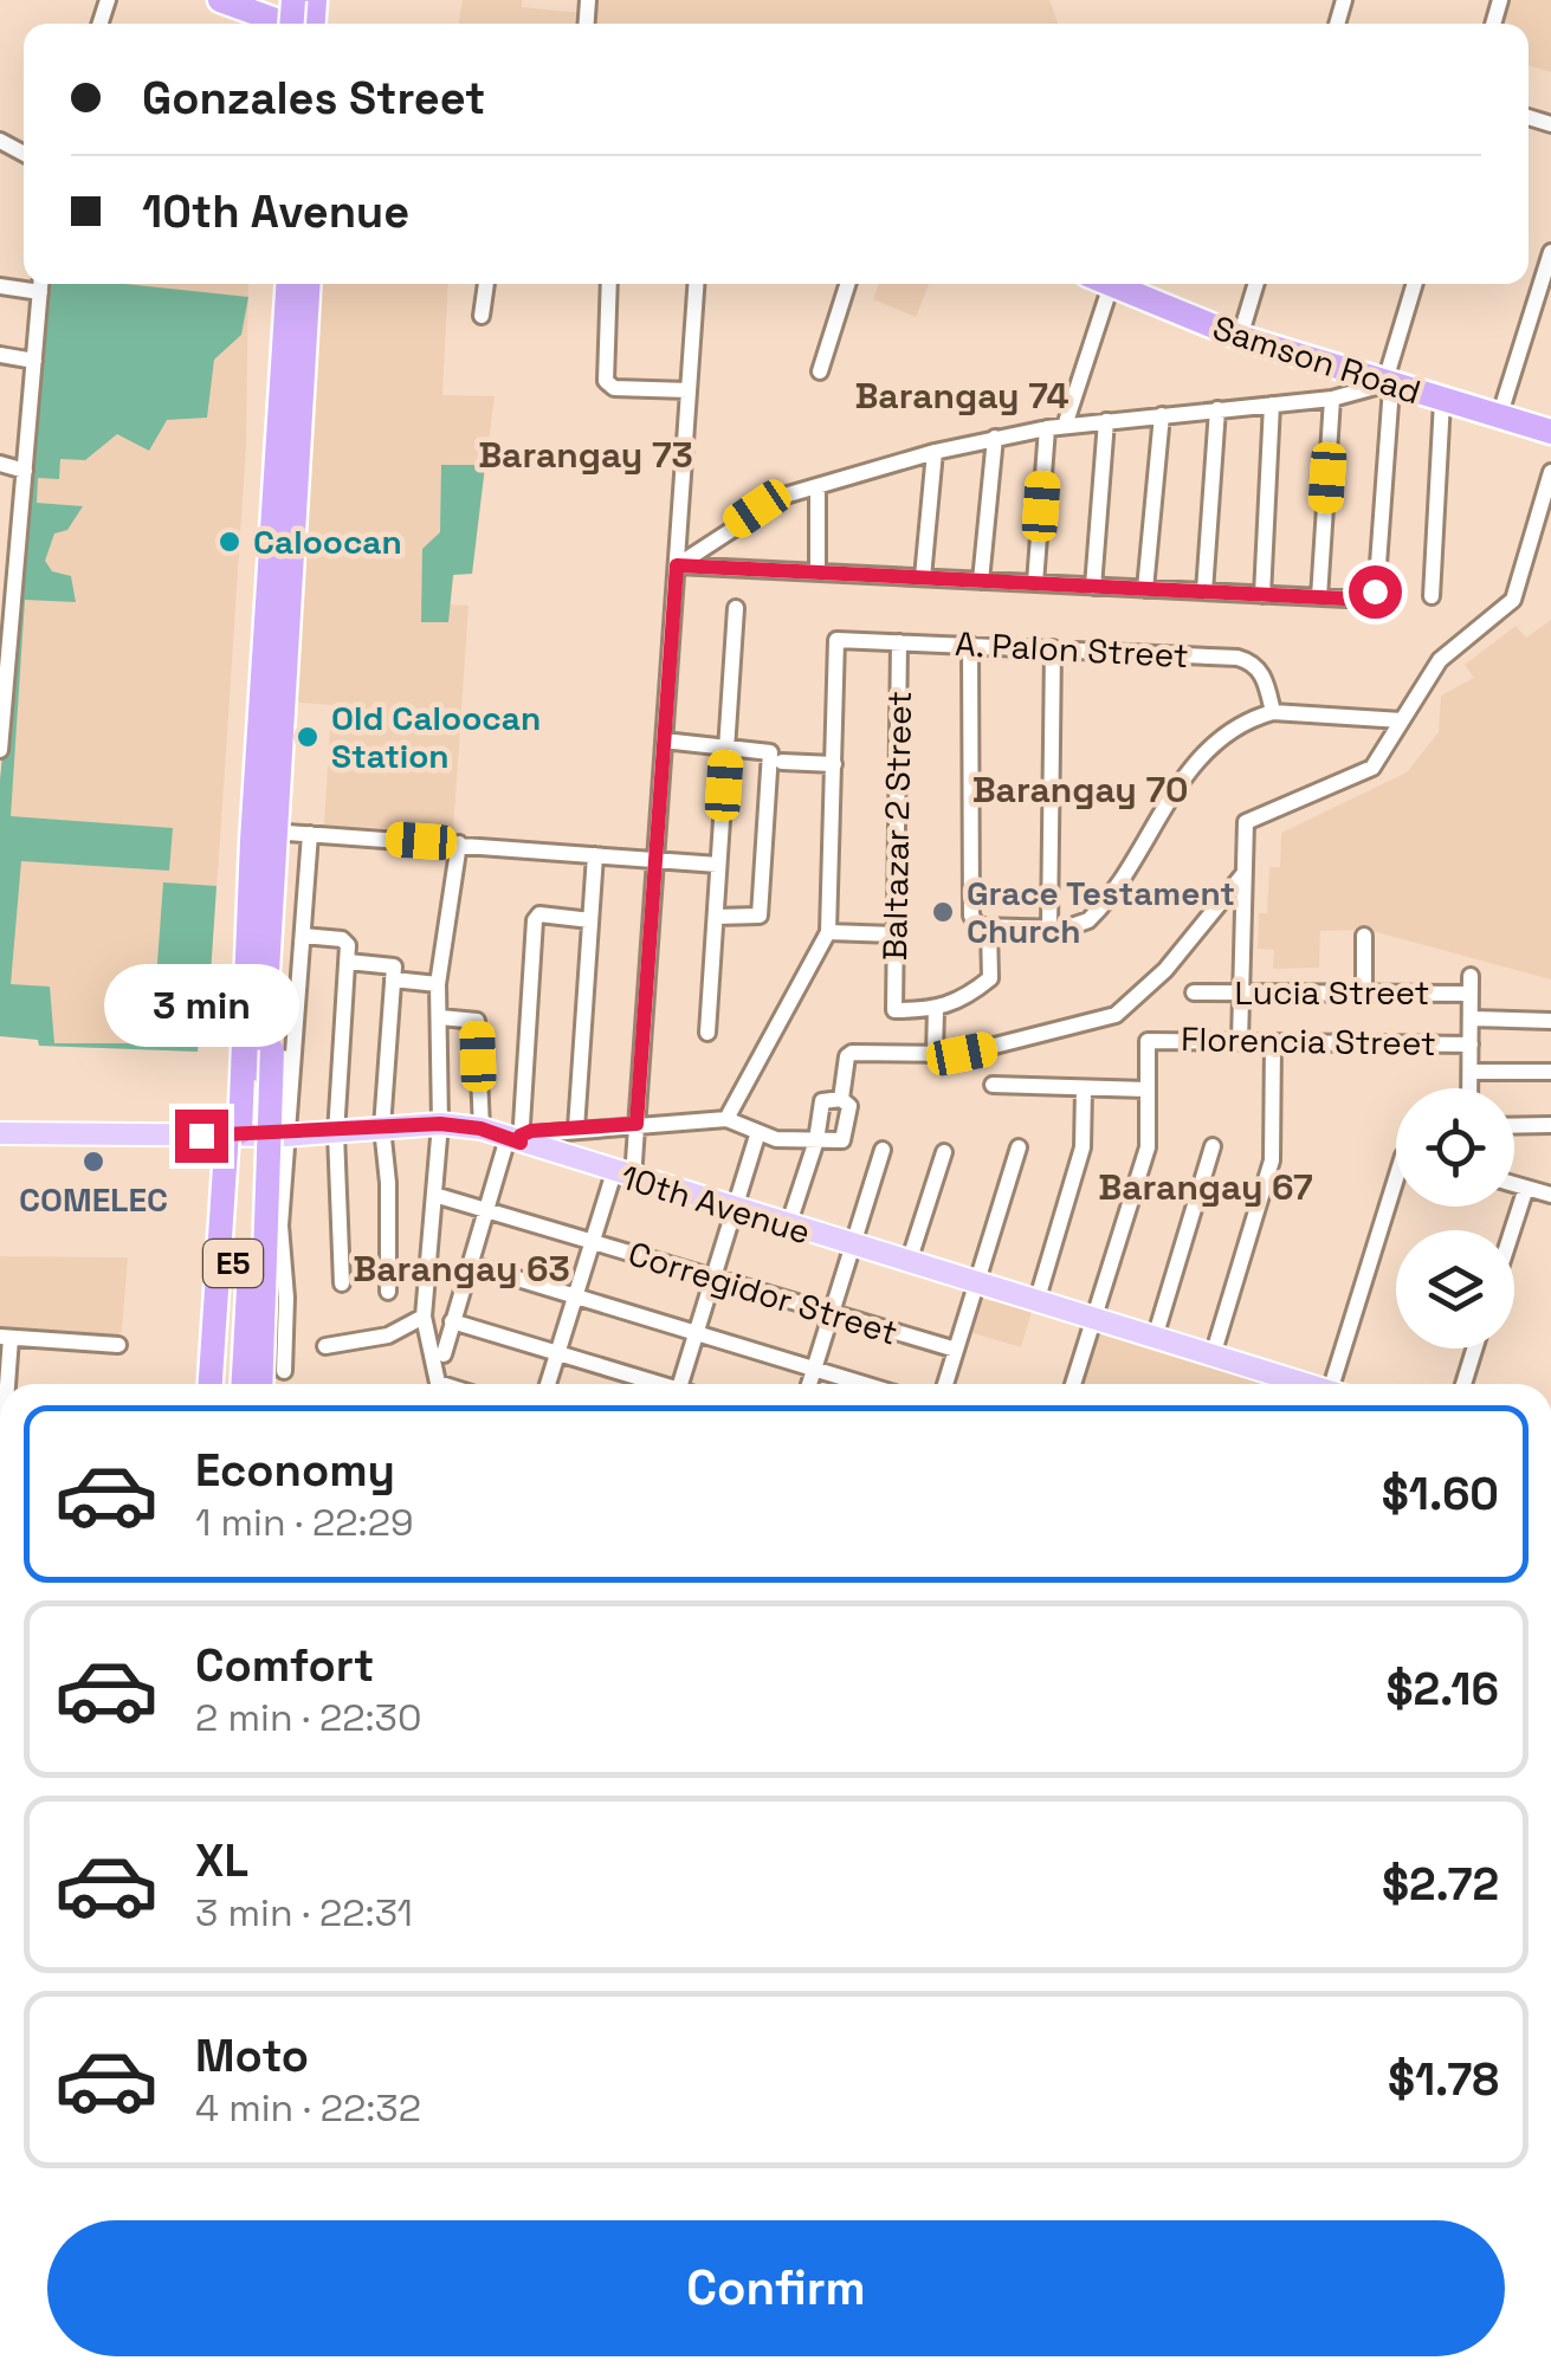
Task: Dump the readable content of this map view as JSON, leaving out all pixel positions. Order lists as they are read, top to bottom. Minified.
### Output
{"streets":{"highway":["Samson Road","E5"],"main road":["10th Avenue"],"street":["A. Palon Street","Baltazar 2 Street","Lucia Street","Florencia Street","Corregidor Street"]},"crossings":[["A. Palon Street","Baltazar 2 Street"]],"districts":["Barangay 74","Barangay 73","Barangay 70","Barangay 67","Barangay 63"],"places":["Caloocan","Old Caloocan Station","Grace Testament Church","COMELEC"],"page":{"banner":["Gonzales Street","10th Avenue"],"bubble":"3 min","list":[{"name":"Economy","note":"1 min · 22:29","value":"$1.60"},{"name":"Comfort","note":"2 min · 22:30","value":"$2.16"},{"name":"XL","note":"3 min · 22:31","value":"$2.72"},{"name":"Moto","note":"4 min · 22:32","value":"$1.78"}],"buttons":"Confirm"}}
